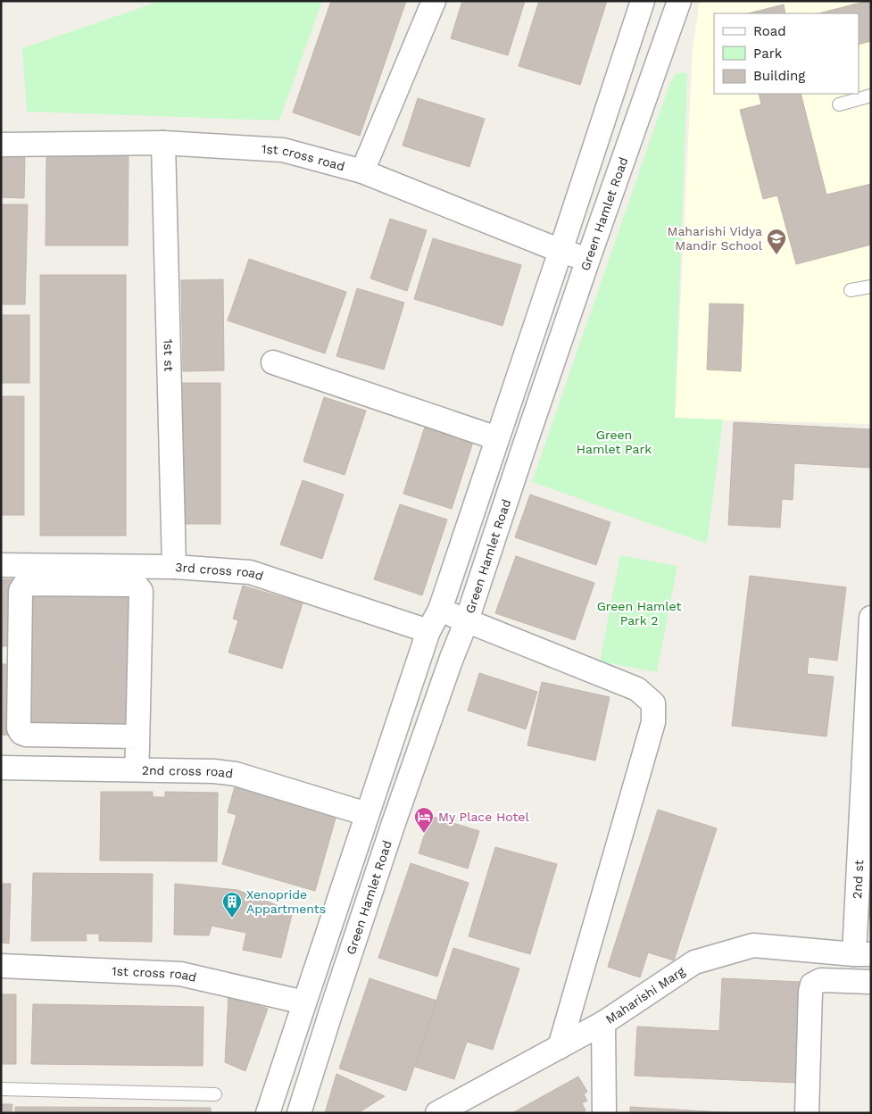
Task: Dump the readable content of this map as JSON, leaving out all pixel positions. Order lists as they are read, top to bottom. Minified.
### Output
{"streets":{"street":["1st cross road","Green Hamlet Road","1st st","3rd cross road","2nd cross road","2nd st","Maharishi Marg"]},"crossings":[["1st cross road","Green Hamlet Road"],["1st cross road","1st st"],["1st st","3rd cross road"],["2nd st","Maharishi Marg"]],"parks":["Green Hamlet Park","Green Hamlet Park 2"],"places":{"school or university":["Maharishi Vidya Mandir School"],"hotel":["My Place Hotel"],"building":["Xenopride Appartments"]},"legend":["Road","Park","Building"]}
